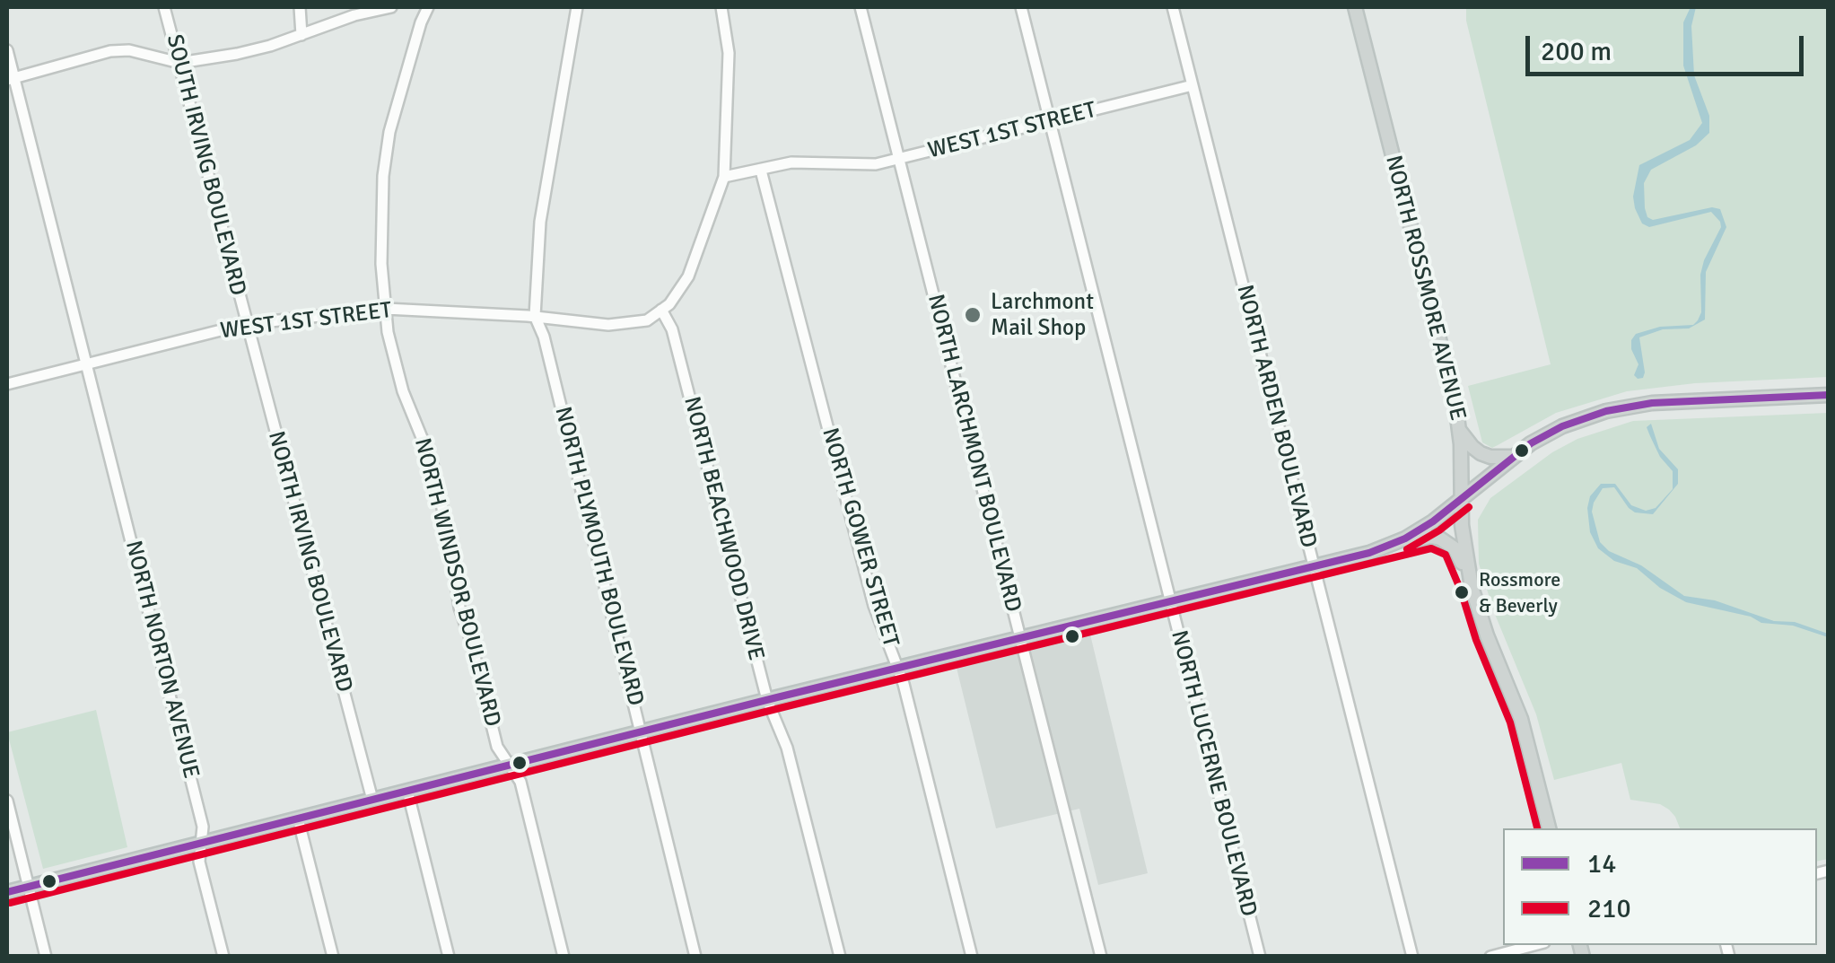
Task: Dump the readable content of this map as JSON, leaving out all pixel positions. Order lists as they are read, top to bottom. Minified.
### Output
{"streets":{"main road":["NORTH ROSSMORE AVENUE"],"street":["WEST 1ST STREET","SOUTH IRVING BOULEVARD","NORTH ARDEN BOULEVARD","NORTH LARCHMONT BOULEVARD","NORTH BEACHWOOD DRIVE","NORTH GOWER STREET","NORTH PLYMOUTH BOULEVARD","NORTH IRVING BOULEVARD","NORTH WINDSOR BOULEVARD","NORTH NORTON AVENUE","NORTH LUCERNE BOULEVARD"]},"crossings":[["WEST 1ST STREET","SOUTH IRVING BOULEVARD"],["WEST 1ST STREET","NORTH ARDEN BOULEVARD"],["WEST 1ST STREET","NORTH LARCHMONT BOULEVARD"],["WEST 1ST STREET","NORTH BEACHWOOD DRIVE"],["WEST 1ST STREET","NORTH GOWER STREET"],["WEST 1ST STREET","NORTH PLYMOUTH BOULEVARD"],["WEST 1ST STREET","NORTH IRVING BOULEVARD"],["WEST 1ST STREET","NORTH WINDSOR BOULEVARD"],["WEST 1ST STREET","NORTH NORTON AVENUE"],["WEST 1ST STREET","NORTH LUCERNE BOULEVARD"],["SOUTH IRVING BOULEVARD","NORTH IRVING BOULEVARD"]],"places":["Larchmont Mail Shop","Rossmore & Beverly"],"lines":["transit line 14","transit line 210"],"legend":["14","210"],"scale_bar":"200 m"}
